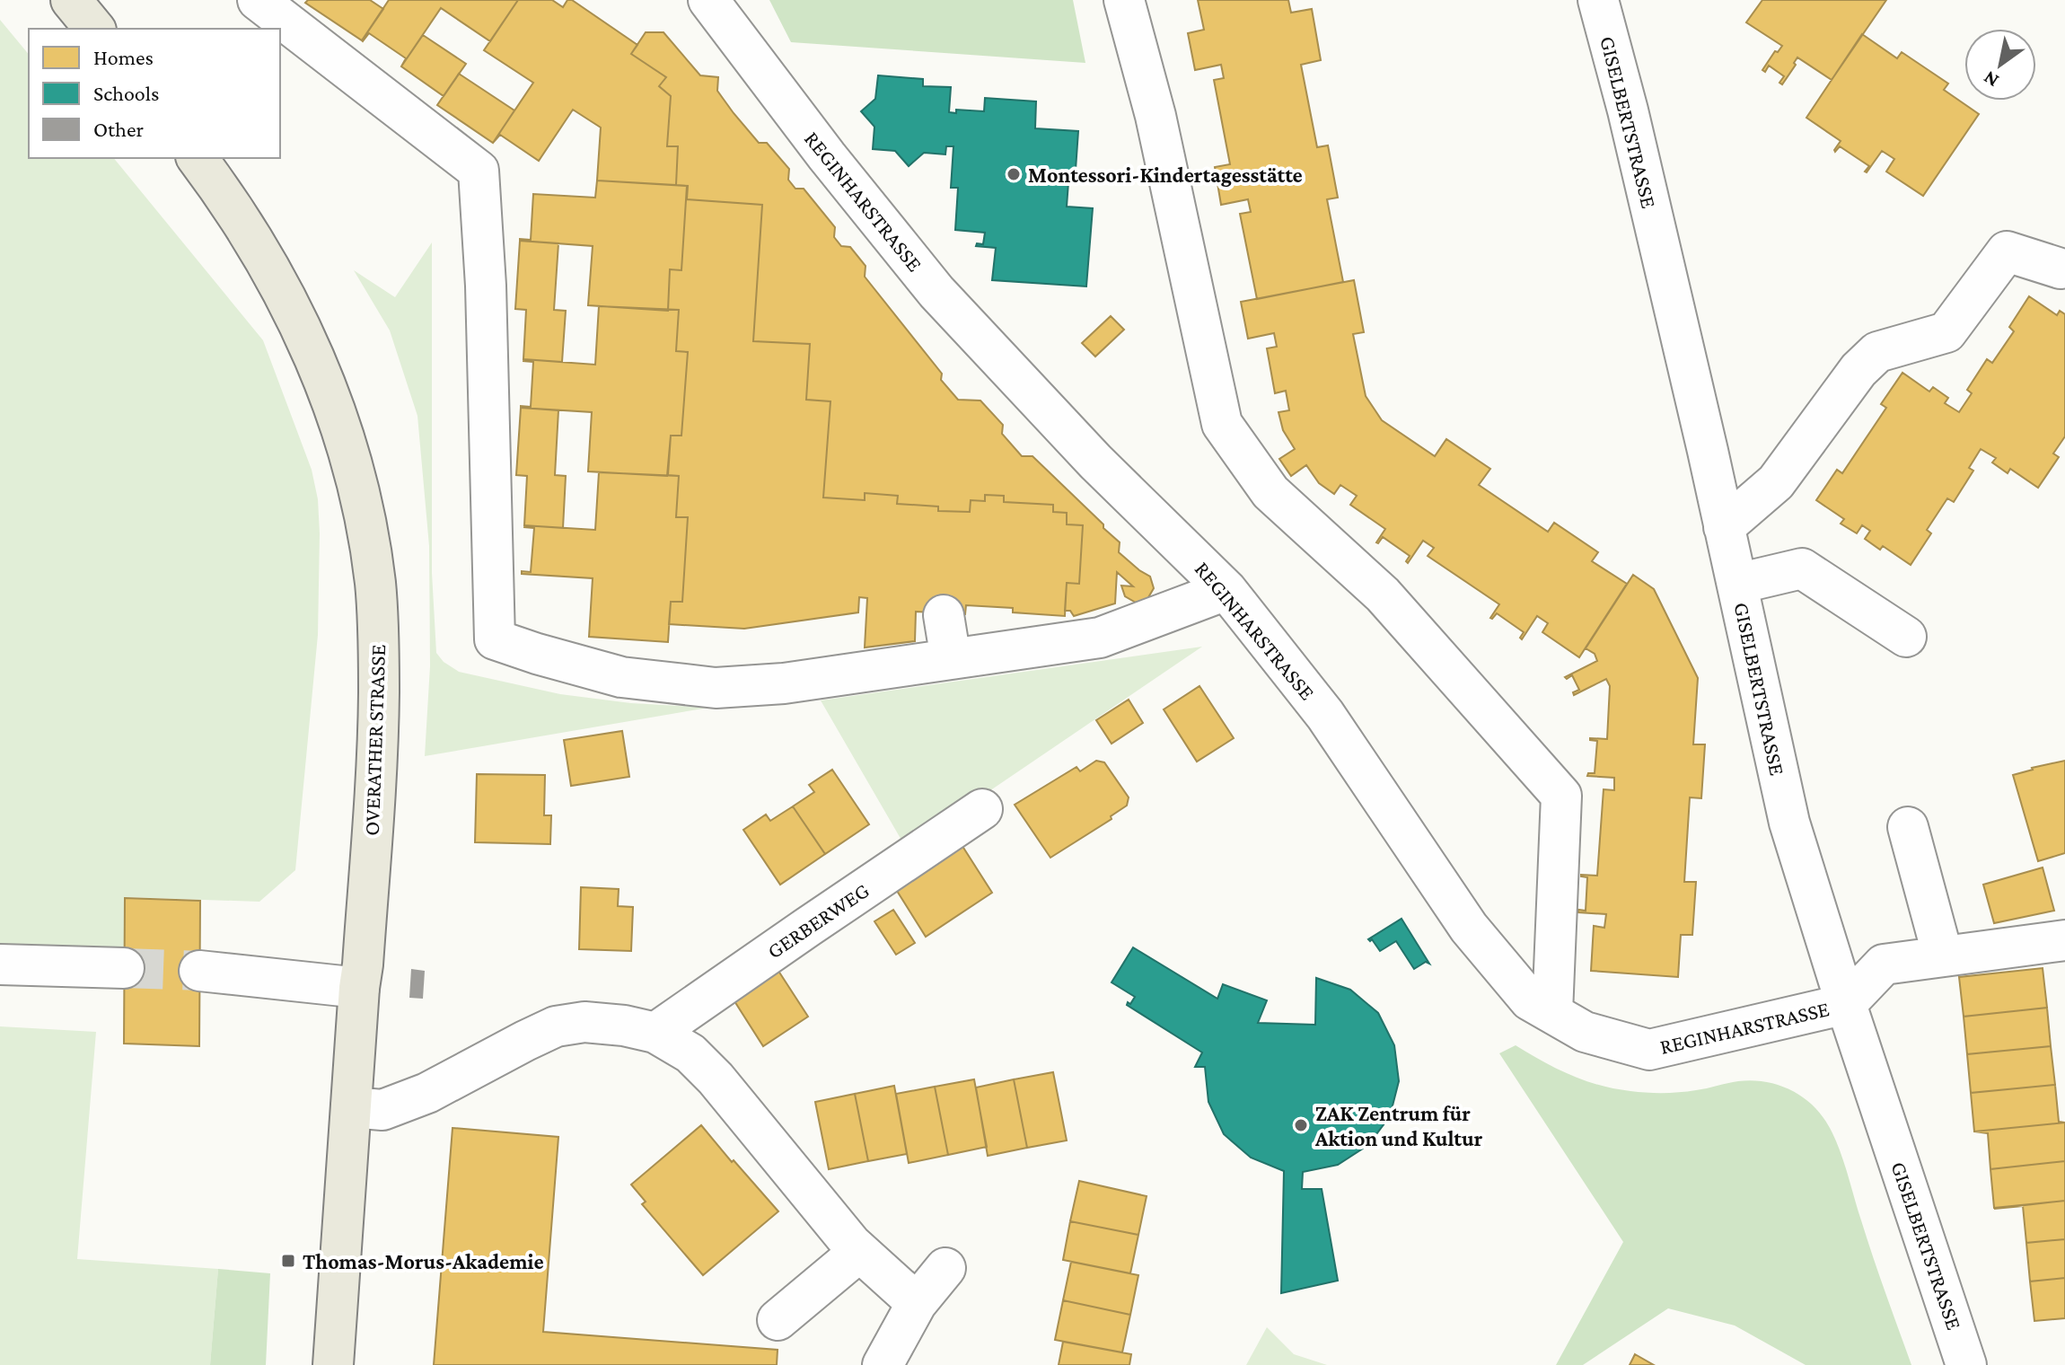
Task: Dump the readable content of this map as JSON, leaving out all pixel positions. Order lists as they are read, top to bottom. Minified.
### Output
{"streets":{"main road":["OVERATHER STRASSE"],"street":["GISELBERTSTRASSE","REGINHARSTRASSE","GERBERWEG"]},"crossings":[["GISELBERTSTRASSE","REGINHARSTRASSE"]],"places":{"other":["Montessori-Kindertagesstätte","ZAK Zentrum für Aktion und Kultur"],"transit":["Thomas-Morus-Akademie"]},"legend":["Homes","Schools","Other"],"north":"bottom left"}
